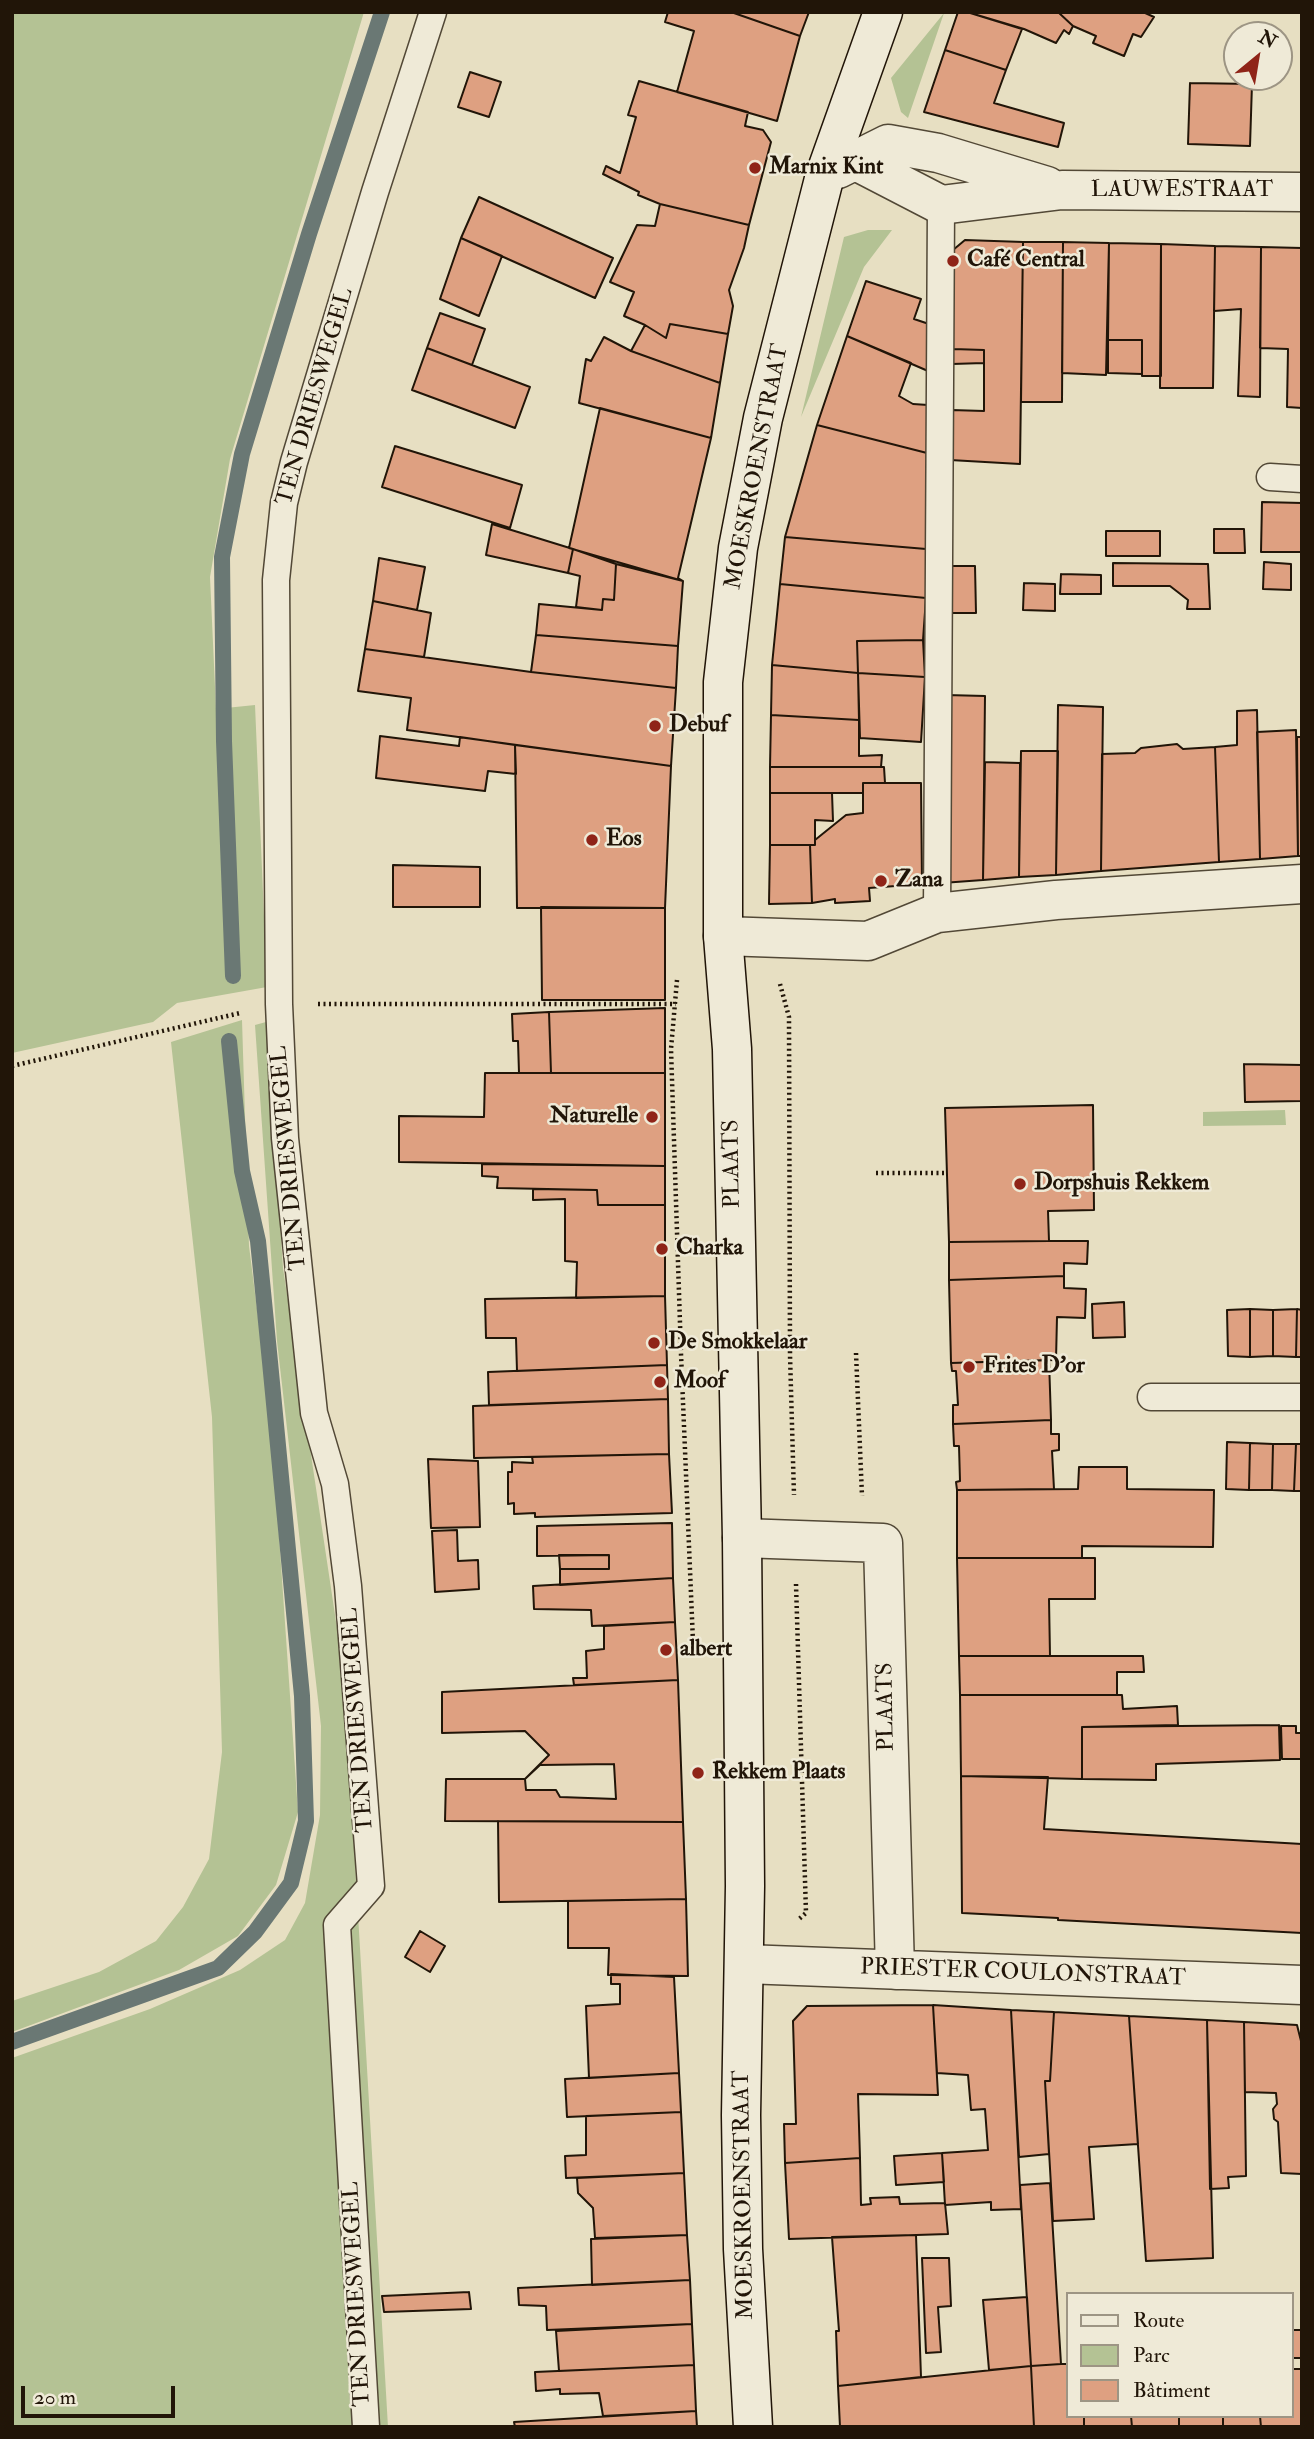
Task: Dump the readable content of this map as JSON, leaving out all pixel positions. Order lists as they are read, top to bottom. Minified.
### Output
{"streets":{"main road":["LAUWESTRAAT","MOESKROENSTRAAT","PLAATS","PRIESTER COULONSTRAAT"],"lane":["TEN DRIESWEGEL"]},"crossings":[["LAUWESTRAAT","MOESKROENSTRAAT"],["MOESKROENSTRAAT","PLAATS"],["MOESKROENSTRAAT","PRIESTER COULONSTRAAT"],["PLAATS","PRIESTER COULONSTRAAT"]],"places":["Marnix Kint","Café Central","Debuf","Eos","Zana","Naturelle","Dorpshuis Rekkem","Charka","De Smokkelaar","Frites D’or","Moof","albert","Rekkem Plaats"],"legend":["Route","Parc","Bâtiment"],"scale_bar":"20 m","north":"top right"}
